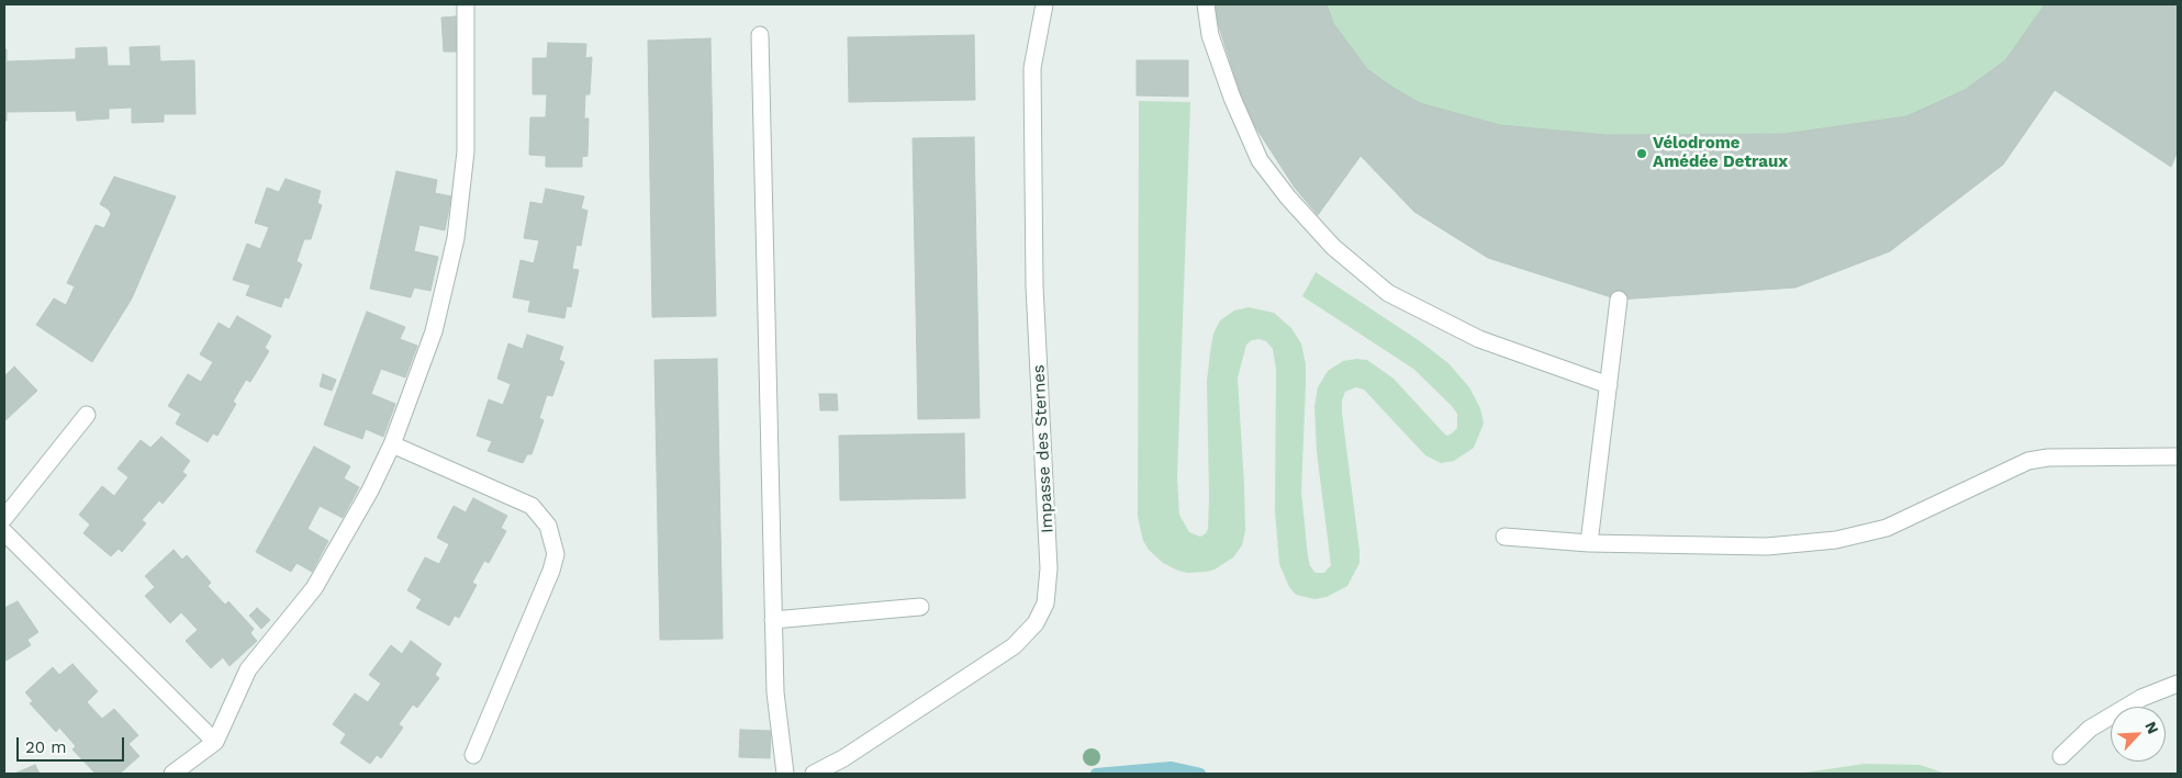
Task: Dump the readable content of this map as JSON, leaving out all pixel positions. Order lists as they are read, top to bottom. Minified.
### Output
{"streets":{"street":["Impasse des Sternes"]},"places":["Vélodrome Amédée Detraux"],"scale_bar":"20 m","north":"top right"}
